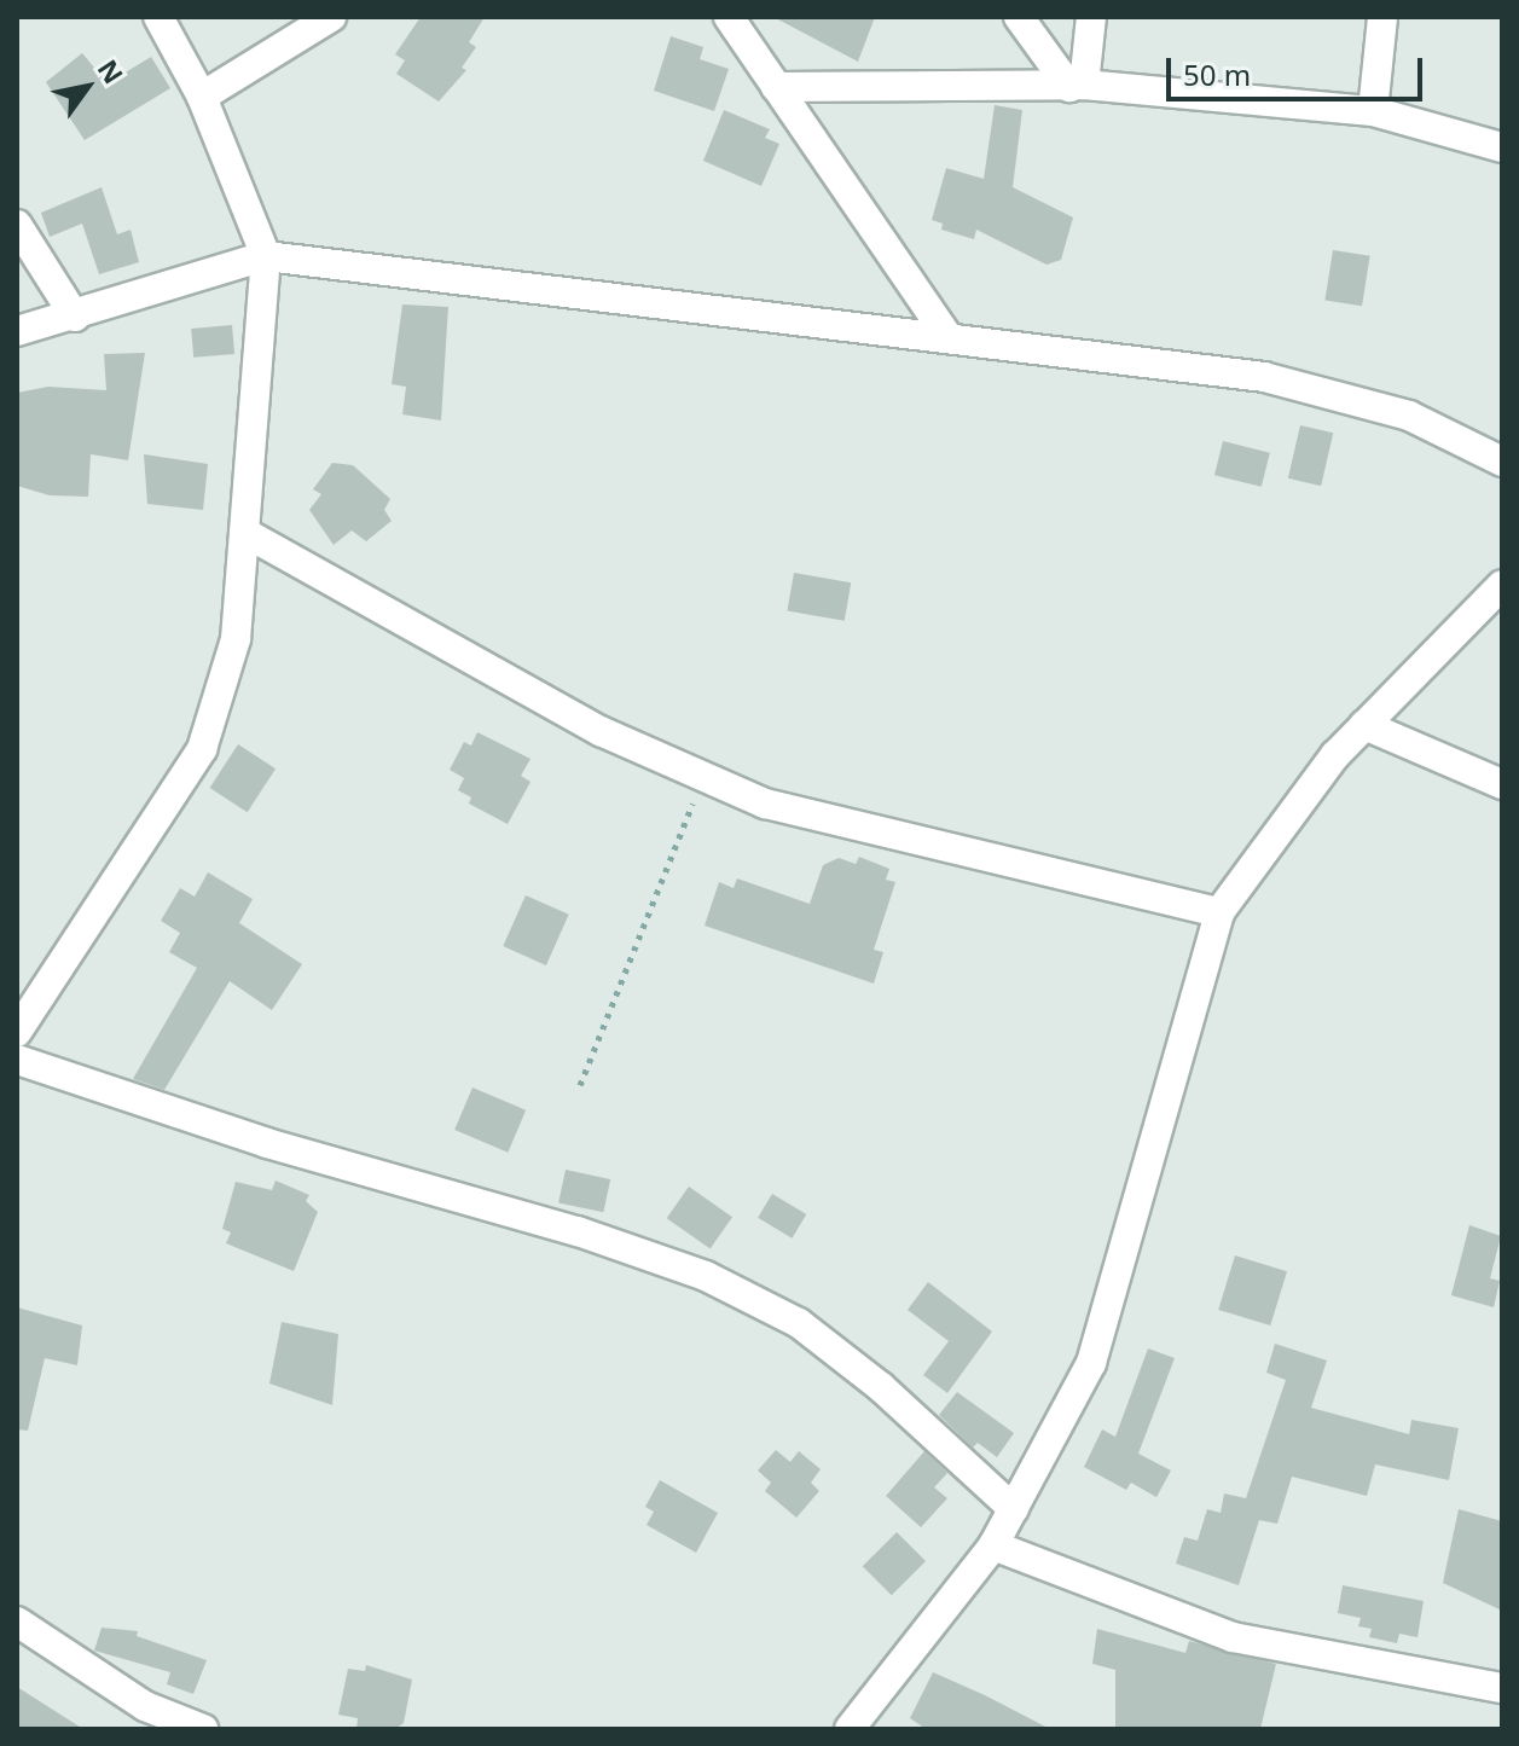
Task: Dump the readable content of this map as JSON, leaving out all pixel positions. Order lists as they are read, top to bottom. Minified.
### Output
{"scale_bar":"50 m","north":"top right"}
